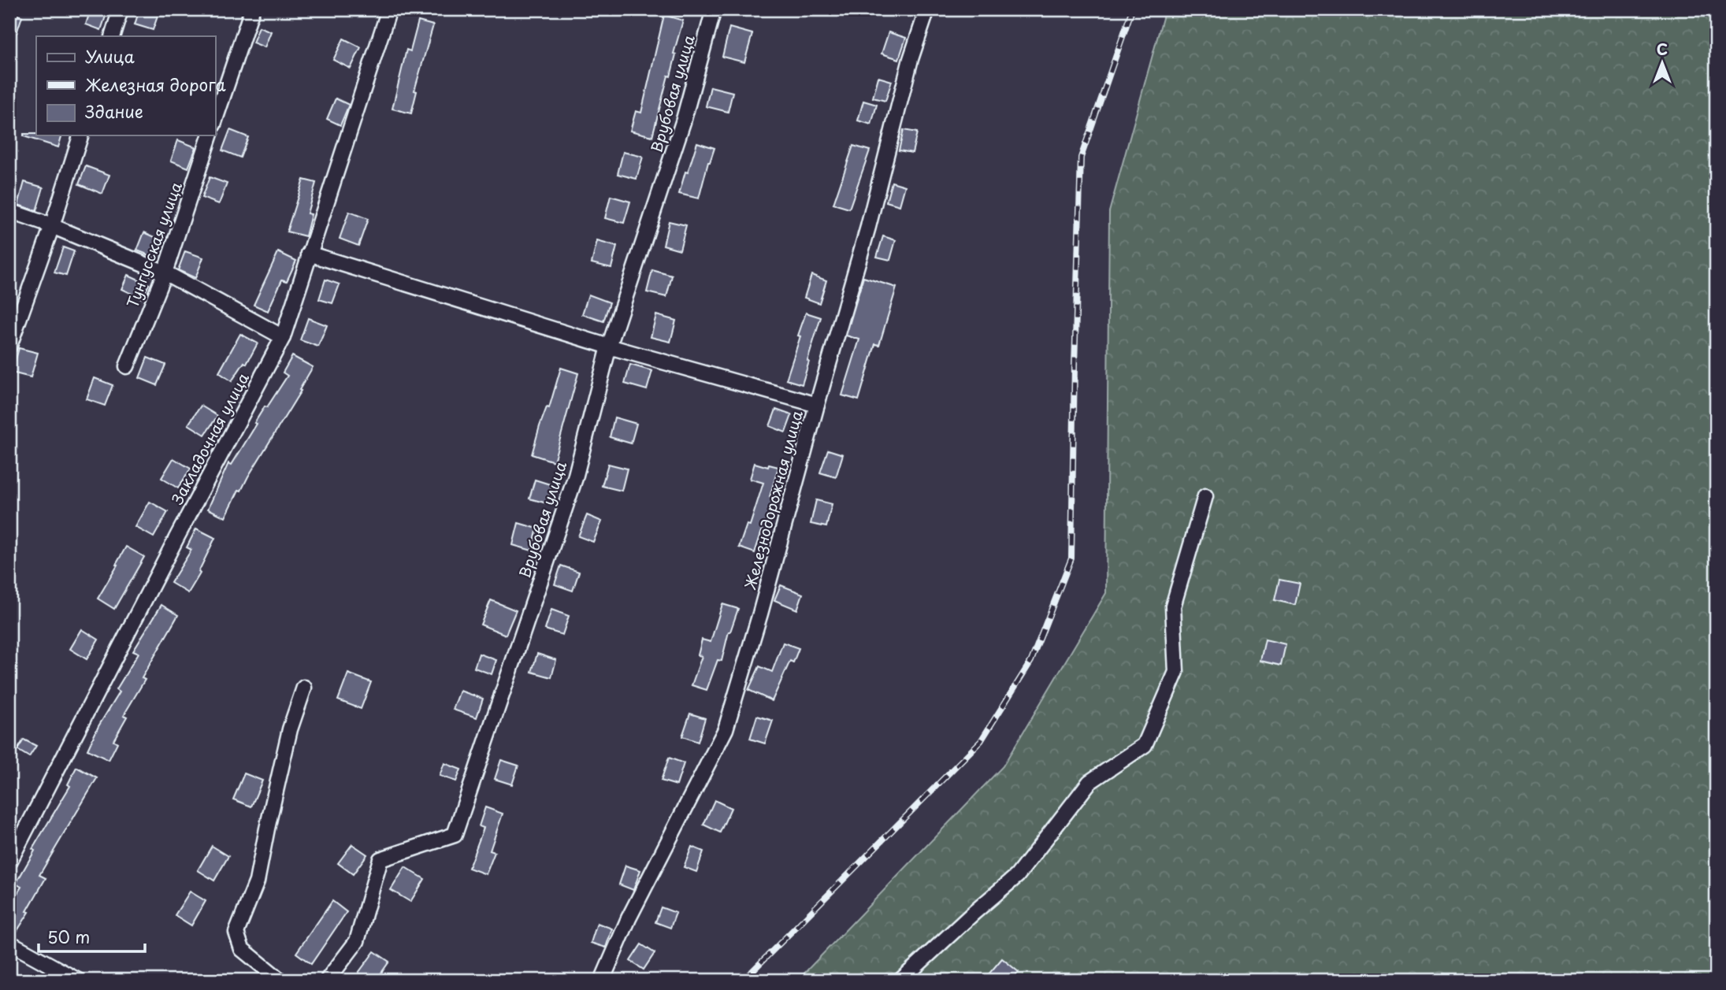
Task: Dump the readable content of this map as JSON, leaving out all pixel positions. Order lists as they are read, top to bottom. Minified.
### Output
{"streets":{"street":["Врубовая улица","Тунгусская улица","Закладочная улица","Железнодорожная улица"]},"legend":["Улица","Железная дорога","Здание"],"scale_bar":"50 m","north":"top"}
